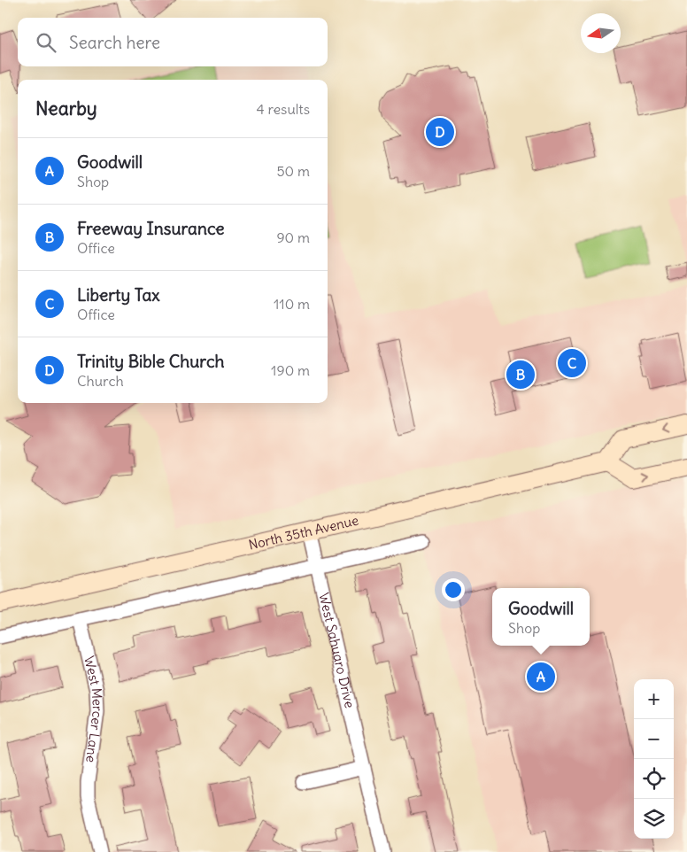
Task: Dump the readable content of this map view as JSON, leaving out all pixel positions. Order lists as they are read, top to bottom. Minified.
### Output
{"streets":{"main road":["North 35th Avenue"],"street":["West Sahuaro Drive","West Mercer Lane"]},"crossings":[["North 35th Avenue","West Sahuaro Drive"]],"north":"left","page":{"search":"Search here","heading":["Nearby","4 results"],"pins":["D","C","B","A"],"list":[{"mark":"A","name":"Goodwill","note":"Shop","value":"50 m"},{"mark":"B","name":"Freeway Insurance","note":"Office","value":"90 m"},{"mark":"C","name":"Liberty Tax","note":"Office","value":"110 m"},{"mark":"D","name":"Trinity Bible Church","note":"Church","value":"190 m"}],"popup":["Goodwill","Shop"],"map_buttons":["+","−"]}}
